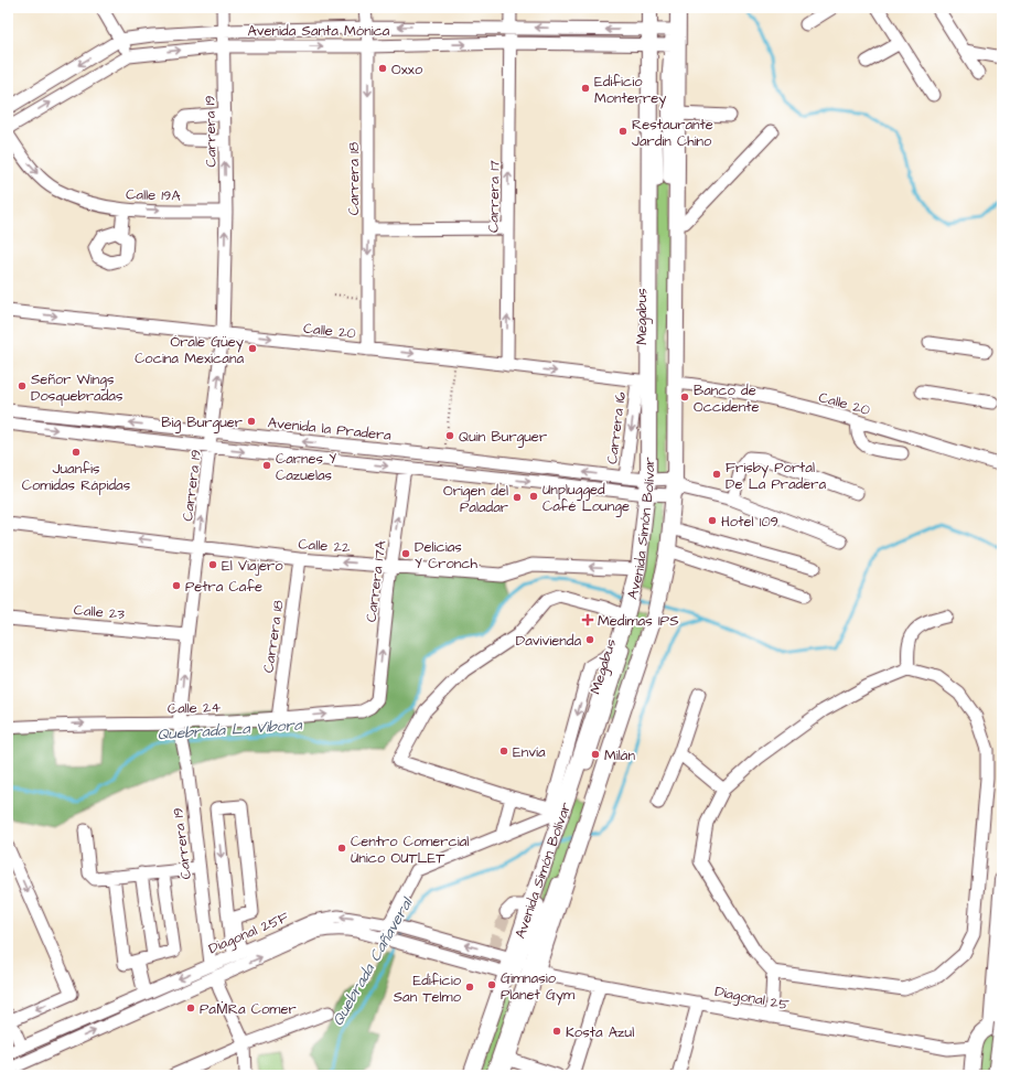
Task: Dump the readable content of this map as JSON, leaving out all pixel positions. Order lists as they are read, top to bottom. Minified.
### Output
{"streets":{"main road":["Avenida Simón Bolívar"],"street":["Avenida Santa Mónica","Carrera 19","Carrera 18","Calle 19A","Carrera 17","Megabus","Calle 20","Avenida la Pradera","Carrera 16","Calle 22","Carrera 17A","Calle 23","Calle 24","Diagonal 25F","Diagonal 25"]},"crossings":[["Avenida Santa Mónica","Carrera 19"],["Avenida Santa Mónica","Carrera 18"],["Avenida Santa Mónica","Carrera 17"],["Avenida Santa Mónica","Megabus"],["Avenida Santa Mónica","Avenida Simón Bolívar"],["Carrera 19","Calle 19A"],["Carrera 19","Calle 20"],["Carrera 19","Avenida la Pradera"],["Carrera 19","Calle 22"],["Carrera 19","Calle 23"],["Carrera 19","Calle 24"],["Carrera 19","Diagonal 25F"],["Carrera 18","Calle 20"],["Carrera 18","Calle 22"],["Carrera 18","Calle 24"],["Carrera 17","Calle 20"],["Megabus","Avenida la Pradera"],["Megabus","Avenida Simón Bolívar"],["Calle 20","Carrera 16"],["Calle 20","Avenida Simón Bolívar"],["Avenida la Pradera","Carrera 16"],["Avenida la Pradera","Avenida Simón Bolívar"],["Carrera 16","Avenida Simón Bolívar"],["Avenida Simón Bolívar","Calle 22"],["Avenida Simón Bolívar","Diagonal 25F"],["Avenida Simón Bolívar","Diagonal 25"],["Calle 22","Carrera 17A"],["Carrera 17A","Calle 24"],["Diagonal 25F","Diagonal 25"]],"one_way":["Carrera 19","Carrera 18","Calle 19A","Carrera 17","Calle 20","Carrera 16","Carrera 17A","Calle 24"],"water":["Quebrada La Vibora","Quebrada Cañaveral"],"places":{"other":["Oxxo","Edificio Monterrey","Restaurante Jardin Chino","Órale Güey Cocina Mexicana","Señor Wings Dosquebradas","Banco de Occidente","Big Burguer","Quin Burguer","Juanfis Comidas Rápidas","Carnes Y Cazuelas","Frisby Portal De La Pradera","Unplugged Café Lounge","Origen del Paladar","Hotel 109","Delicias Y Cronch","El Viajero","Petra Cafe","Davivienda","Envía","Milán","Centro Comercial Único OUTLET","Gimnasio Planet Gym","Edificio San Telmo","PaṀRa Comer","Kosta Azul"],"health":["Medimas IPS"]}}
